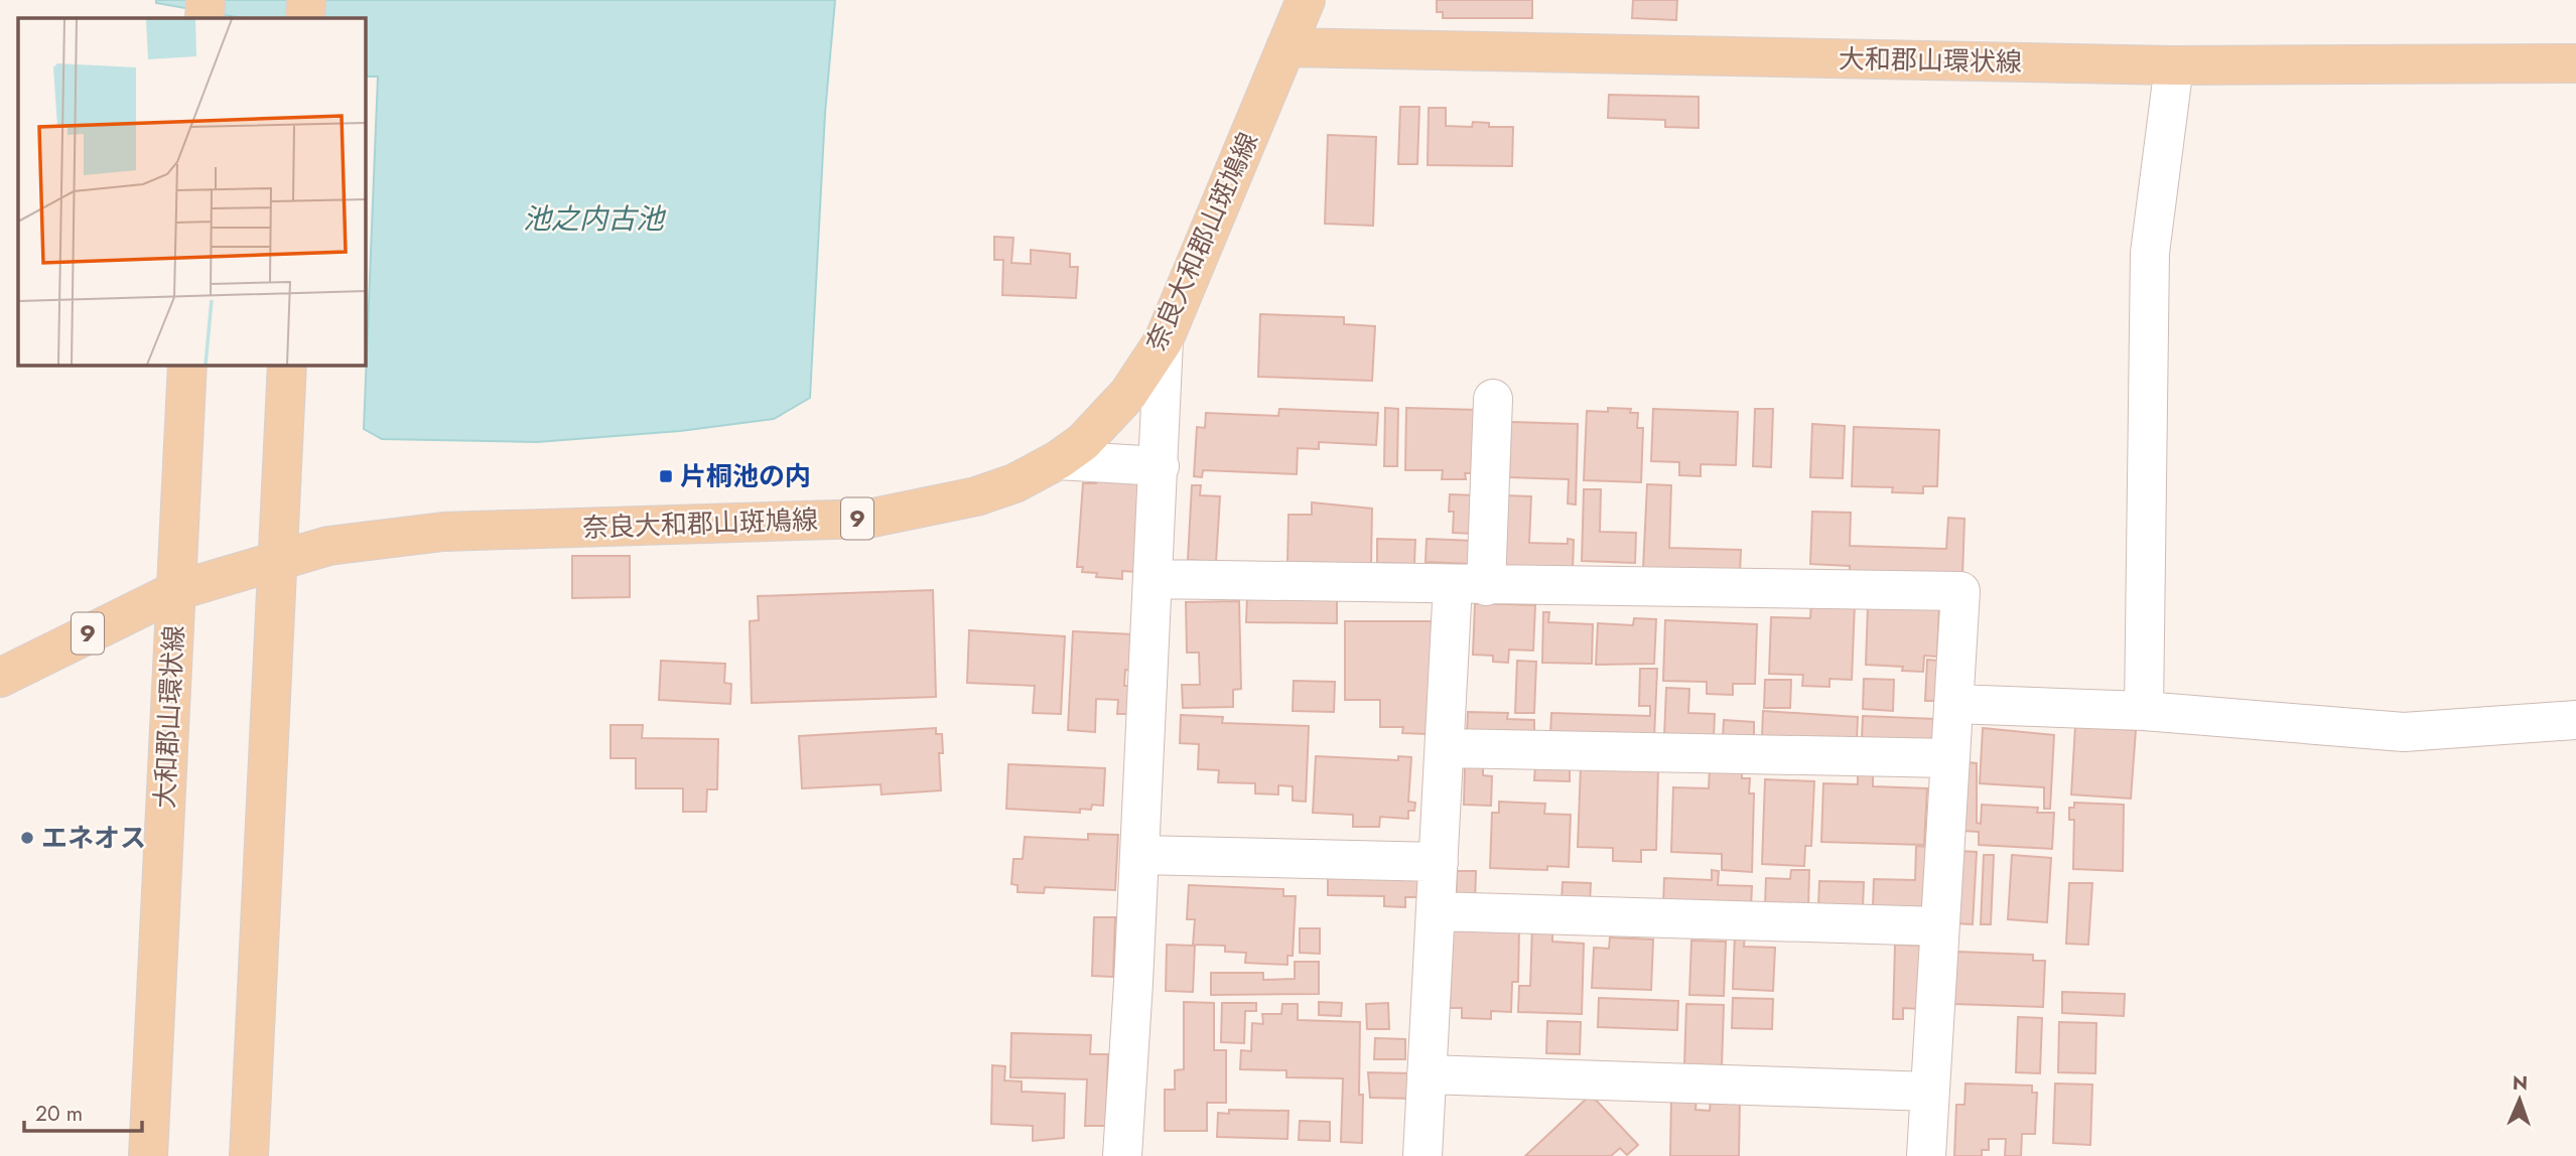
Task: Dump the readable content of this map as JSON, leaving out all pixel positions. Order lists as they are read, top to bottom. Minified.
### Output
{"streets":{"main road":["大和郡山環状線","奈良大和郡山斑鳩線","9"]},"crossings":[["大和郡山環状線","奈良大和郡山斑鳩線"]],"water":["池之内古池"],"places":{"transit":["片桐池の内"],"other":["エネオス"]},"scale_bar":"20 m","north":"top"}
